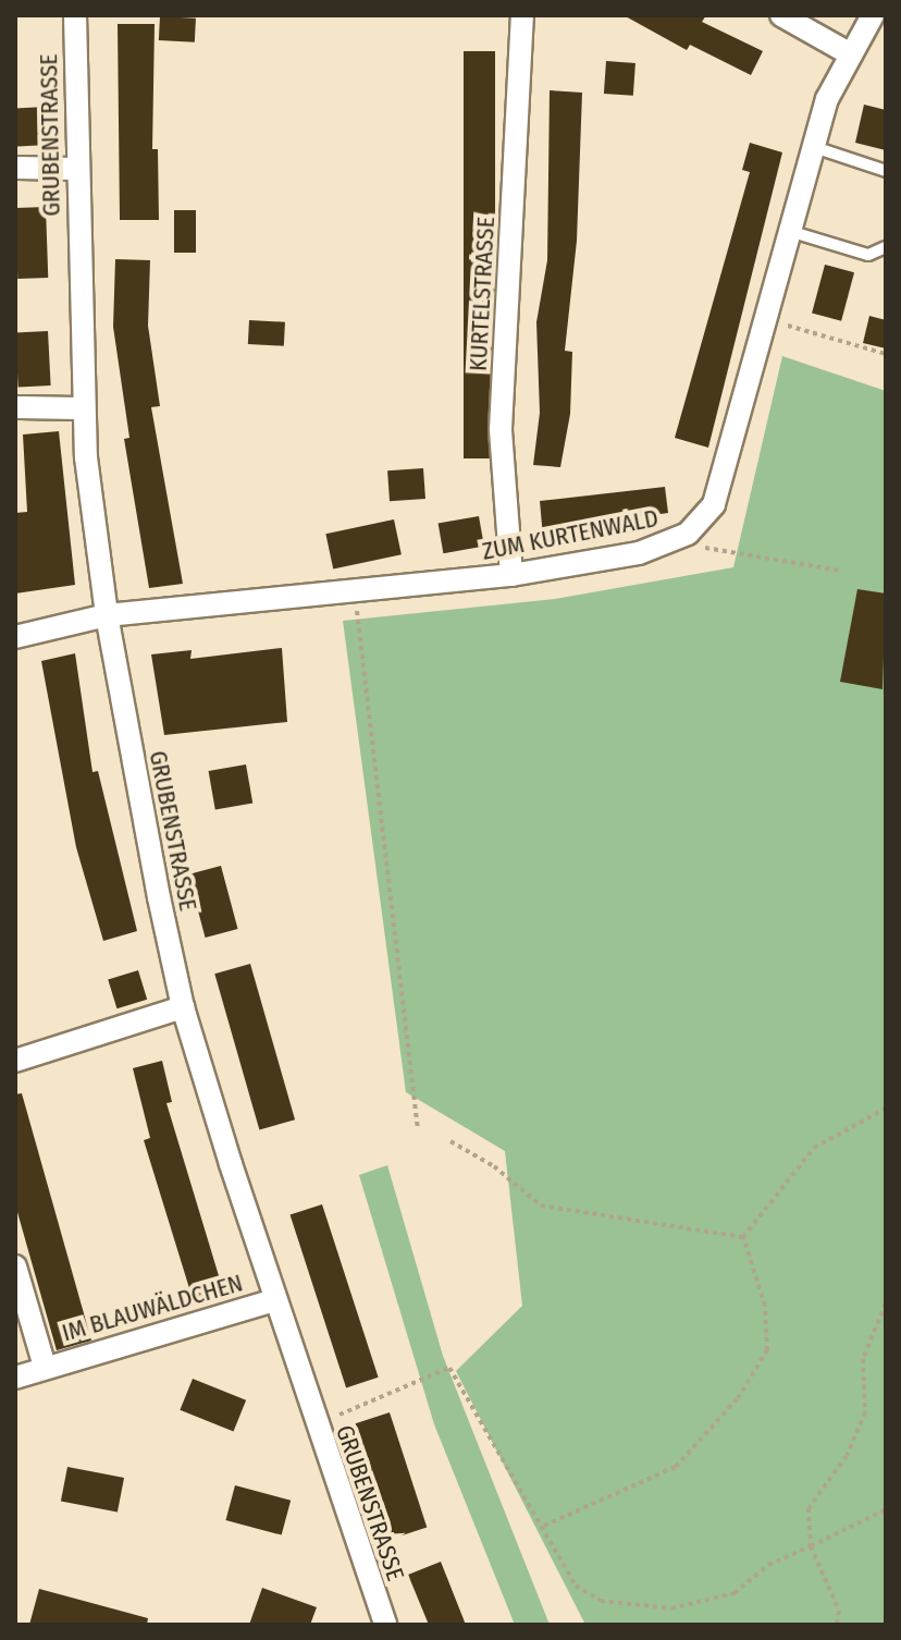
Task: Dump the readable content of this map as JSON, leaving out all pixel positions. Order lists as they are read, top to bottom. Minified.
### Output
{"streets":{"street":["GRUBENSTRASSE","KURTELSTRASSE","ZUM KURTENWALD","IM BLAUWÄLDCHEN"]},"crossings":[["GRUBENSTRASSE","ZUM KURTENWALD"],["GRUBENSTRASSE","IM BLAUWÄLDCHEN"],["KURTELSTRASSE","ZUM KURTENWALD"]]}
